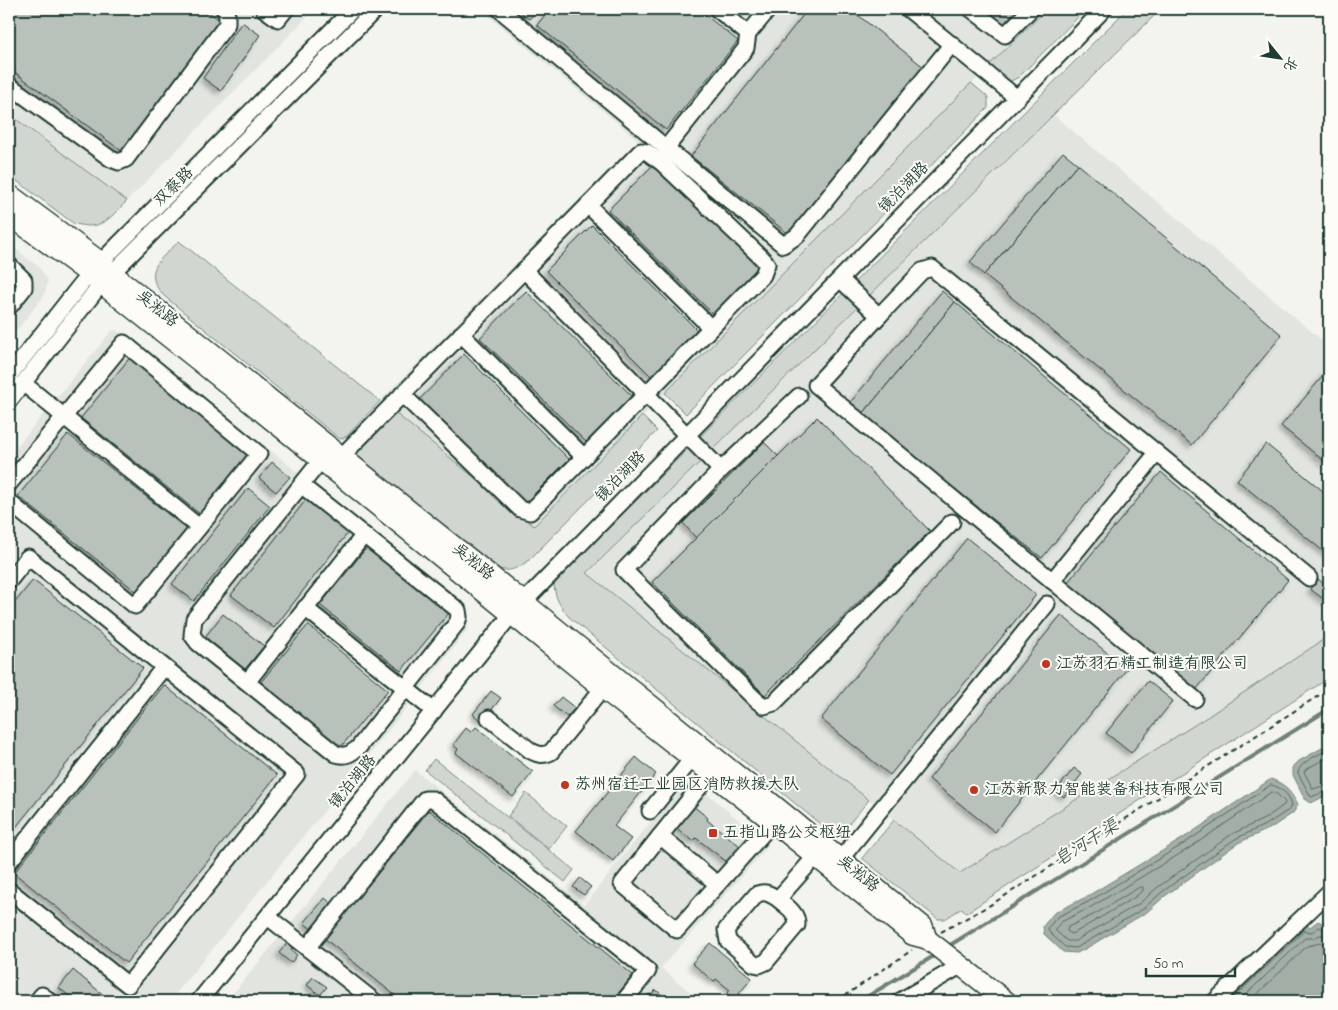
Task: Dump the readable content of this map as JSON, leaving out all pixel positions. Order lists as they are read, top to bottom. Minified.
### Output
{"streets":{"main road":["吴淞路"],"street":["双蔡路","镜泊湖路"]},"crossings":[["双蔡路","吴淞路"],["镜泊湖路","吴淞路"]],"water":["皂河干渠"],"places":{"other":["江苏羽石精工制造有限公司","苏州宿迁工业园区消防救援大队","江苏新聚力智能装备科技有限公司"],"transit":["五指山路公交枢纽"]},"scale_bar":"50 m","north":"bottom right"}
